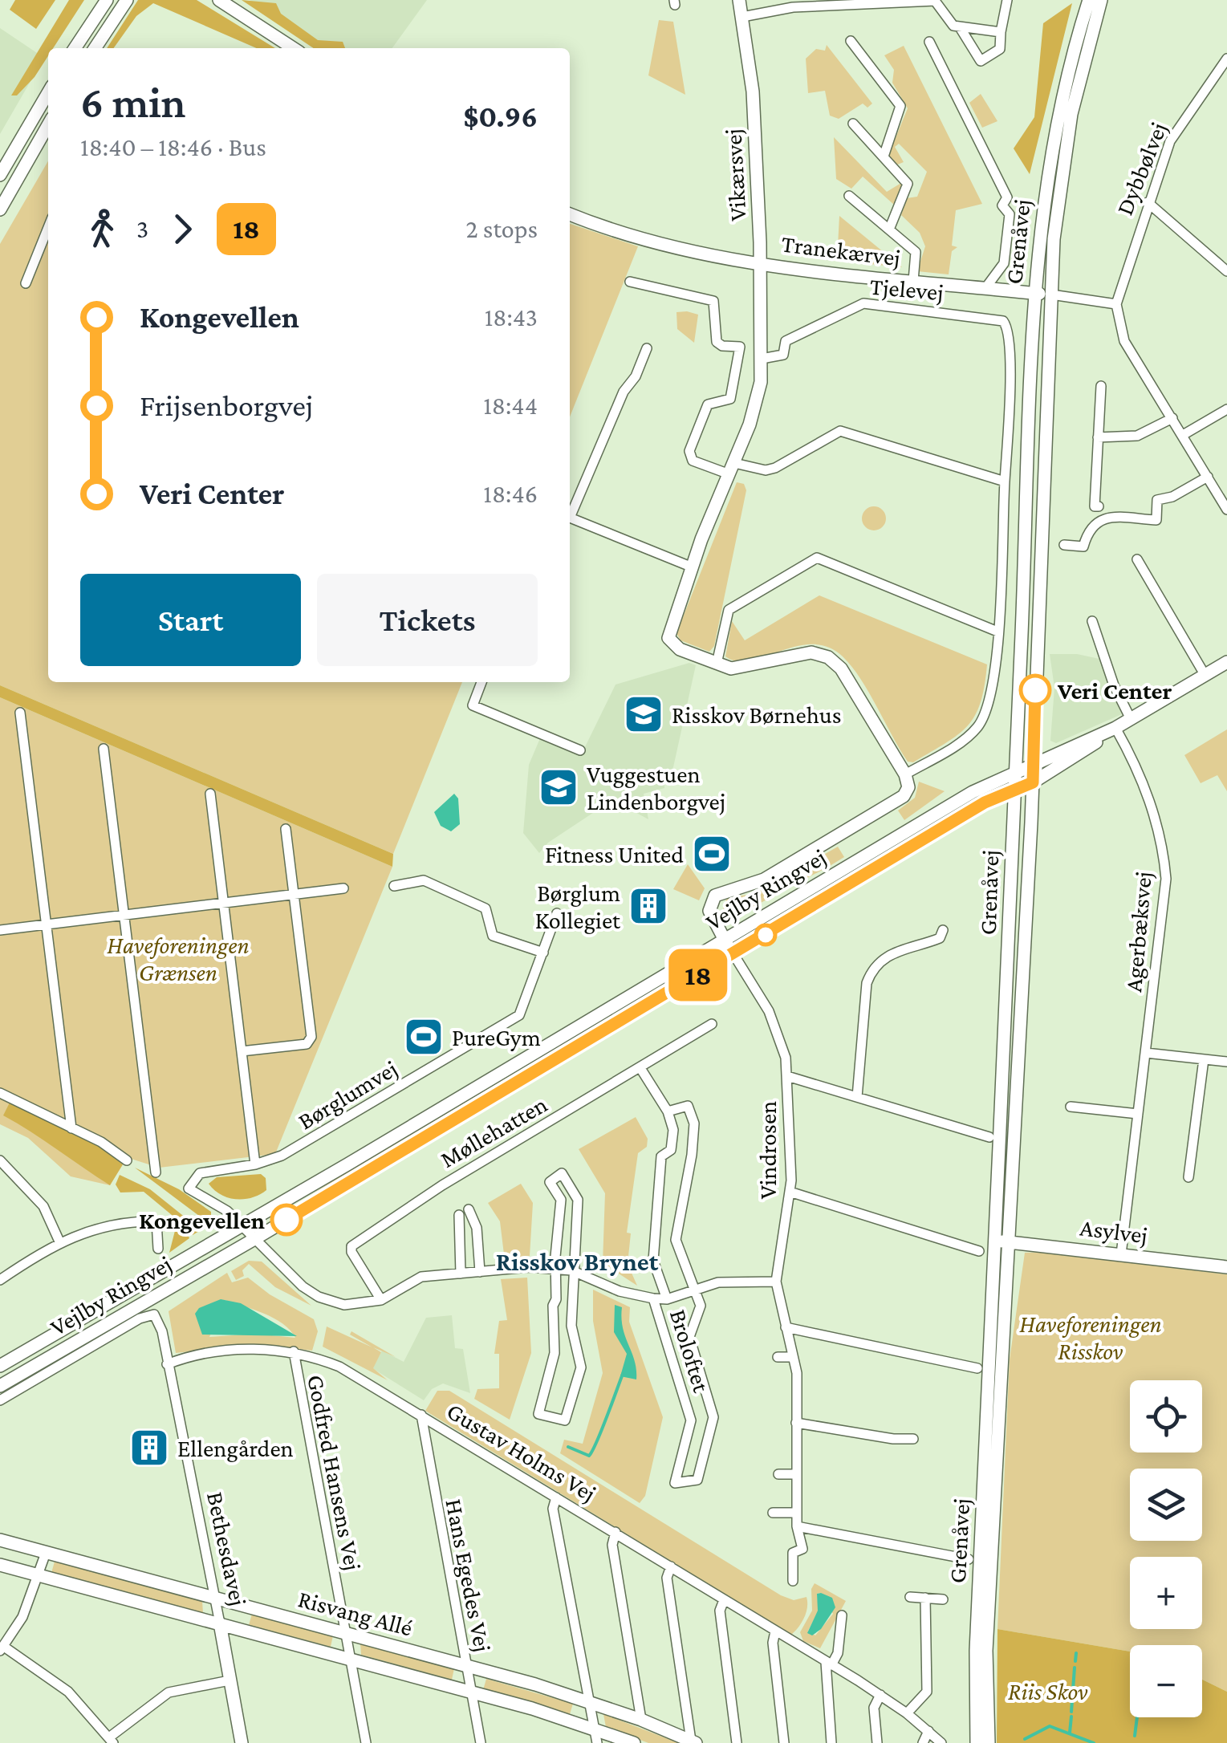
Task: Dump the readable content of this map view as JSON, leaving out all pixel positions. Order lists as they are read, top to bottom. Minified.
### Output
{"streets":{"street":["Dybbølvej","Vikærsvej","Grenåvej","Tranekærvej","Tjelevej","Vejlby Ringvej","Agerbæksvej","Børglumvej","Møllehatten","Vindrosen","Asylvej","Broloftet","Gustav Holms Vej","Godfred Hansens Vej","Bethesdavej","Hans Egedes Vej","Risvang Allé"]},"crossings":[["Dybbølvej","Tranekærvej"],["Vikærsvej","Tranekærvej"],["Vikærsvej","Tjelevej"],["Grenåvej","Tranekærvej"],["Grenåvej","Vejlby Ringvej"],["Grenåvej","Asylvej"],["Vejlby Ringvej","Agerbæksvej"],["Vejlby Ringvej","Børglumvej"],["Vejlby Ringvej","Vindrosen"],["Vejlby Ringvej","Gustav Holms Vej"],["Vejlby Ringvej","Bethesdavej"],["Agerbæksvej","Asylvej"],["Møllehatten","Broloftet"],["Gustav Holms Vej","Godfred Hansens Vej"],["Gustav Holms Vej","Bethesdavej"],["Gustav Holms Vej","Hans Egedes Vej"],["Godfred Hansens Vej","Risvang Allé"],["Bethesdavej","Risvang Allé"],["Hans Egedes Vej","Risvang Allé"]],"districts":["Risskov Brynet"],"parks":["Haveforeningen Grænsen","Haveforeningen Risskov","Riis Skov"],"places":{"other":["Veri Center","Kongevellen"],"school or university":["Risskov Børnehus","Vuggestuen Lindenborgvej"],"sports":["Fitness United","PureGym"],"building":["Børglum Kollegiet","Ellengården"]},"lines":["bus line 18"],"page":{"on_map":"18","heading":["6 min","18:40 – 18:46 · Bus","$0.96"],"legs":["3","18","2 stops"],"list":[{"name":"Kongevellen","value":"18:43"},{"name":"Frijsenborgvej","value":"18:44"},{"name":"Veri Center","value":"18:46"}],"buttons":["Start","Tickets"],"map_buttons":["+","−"]}}
